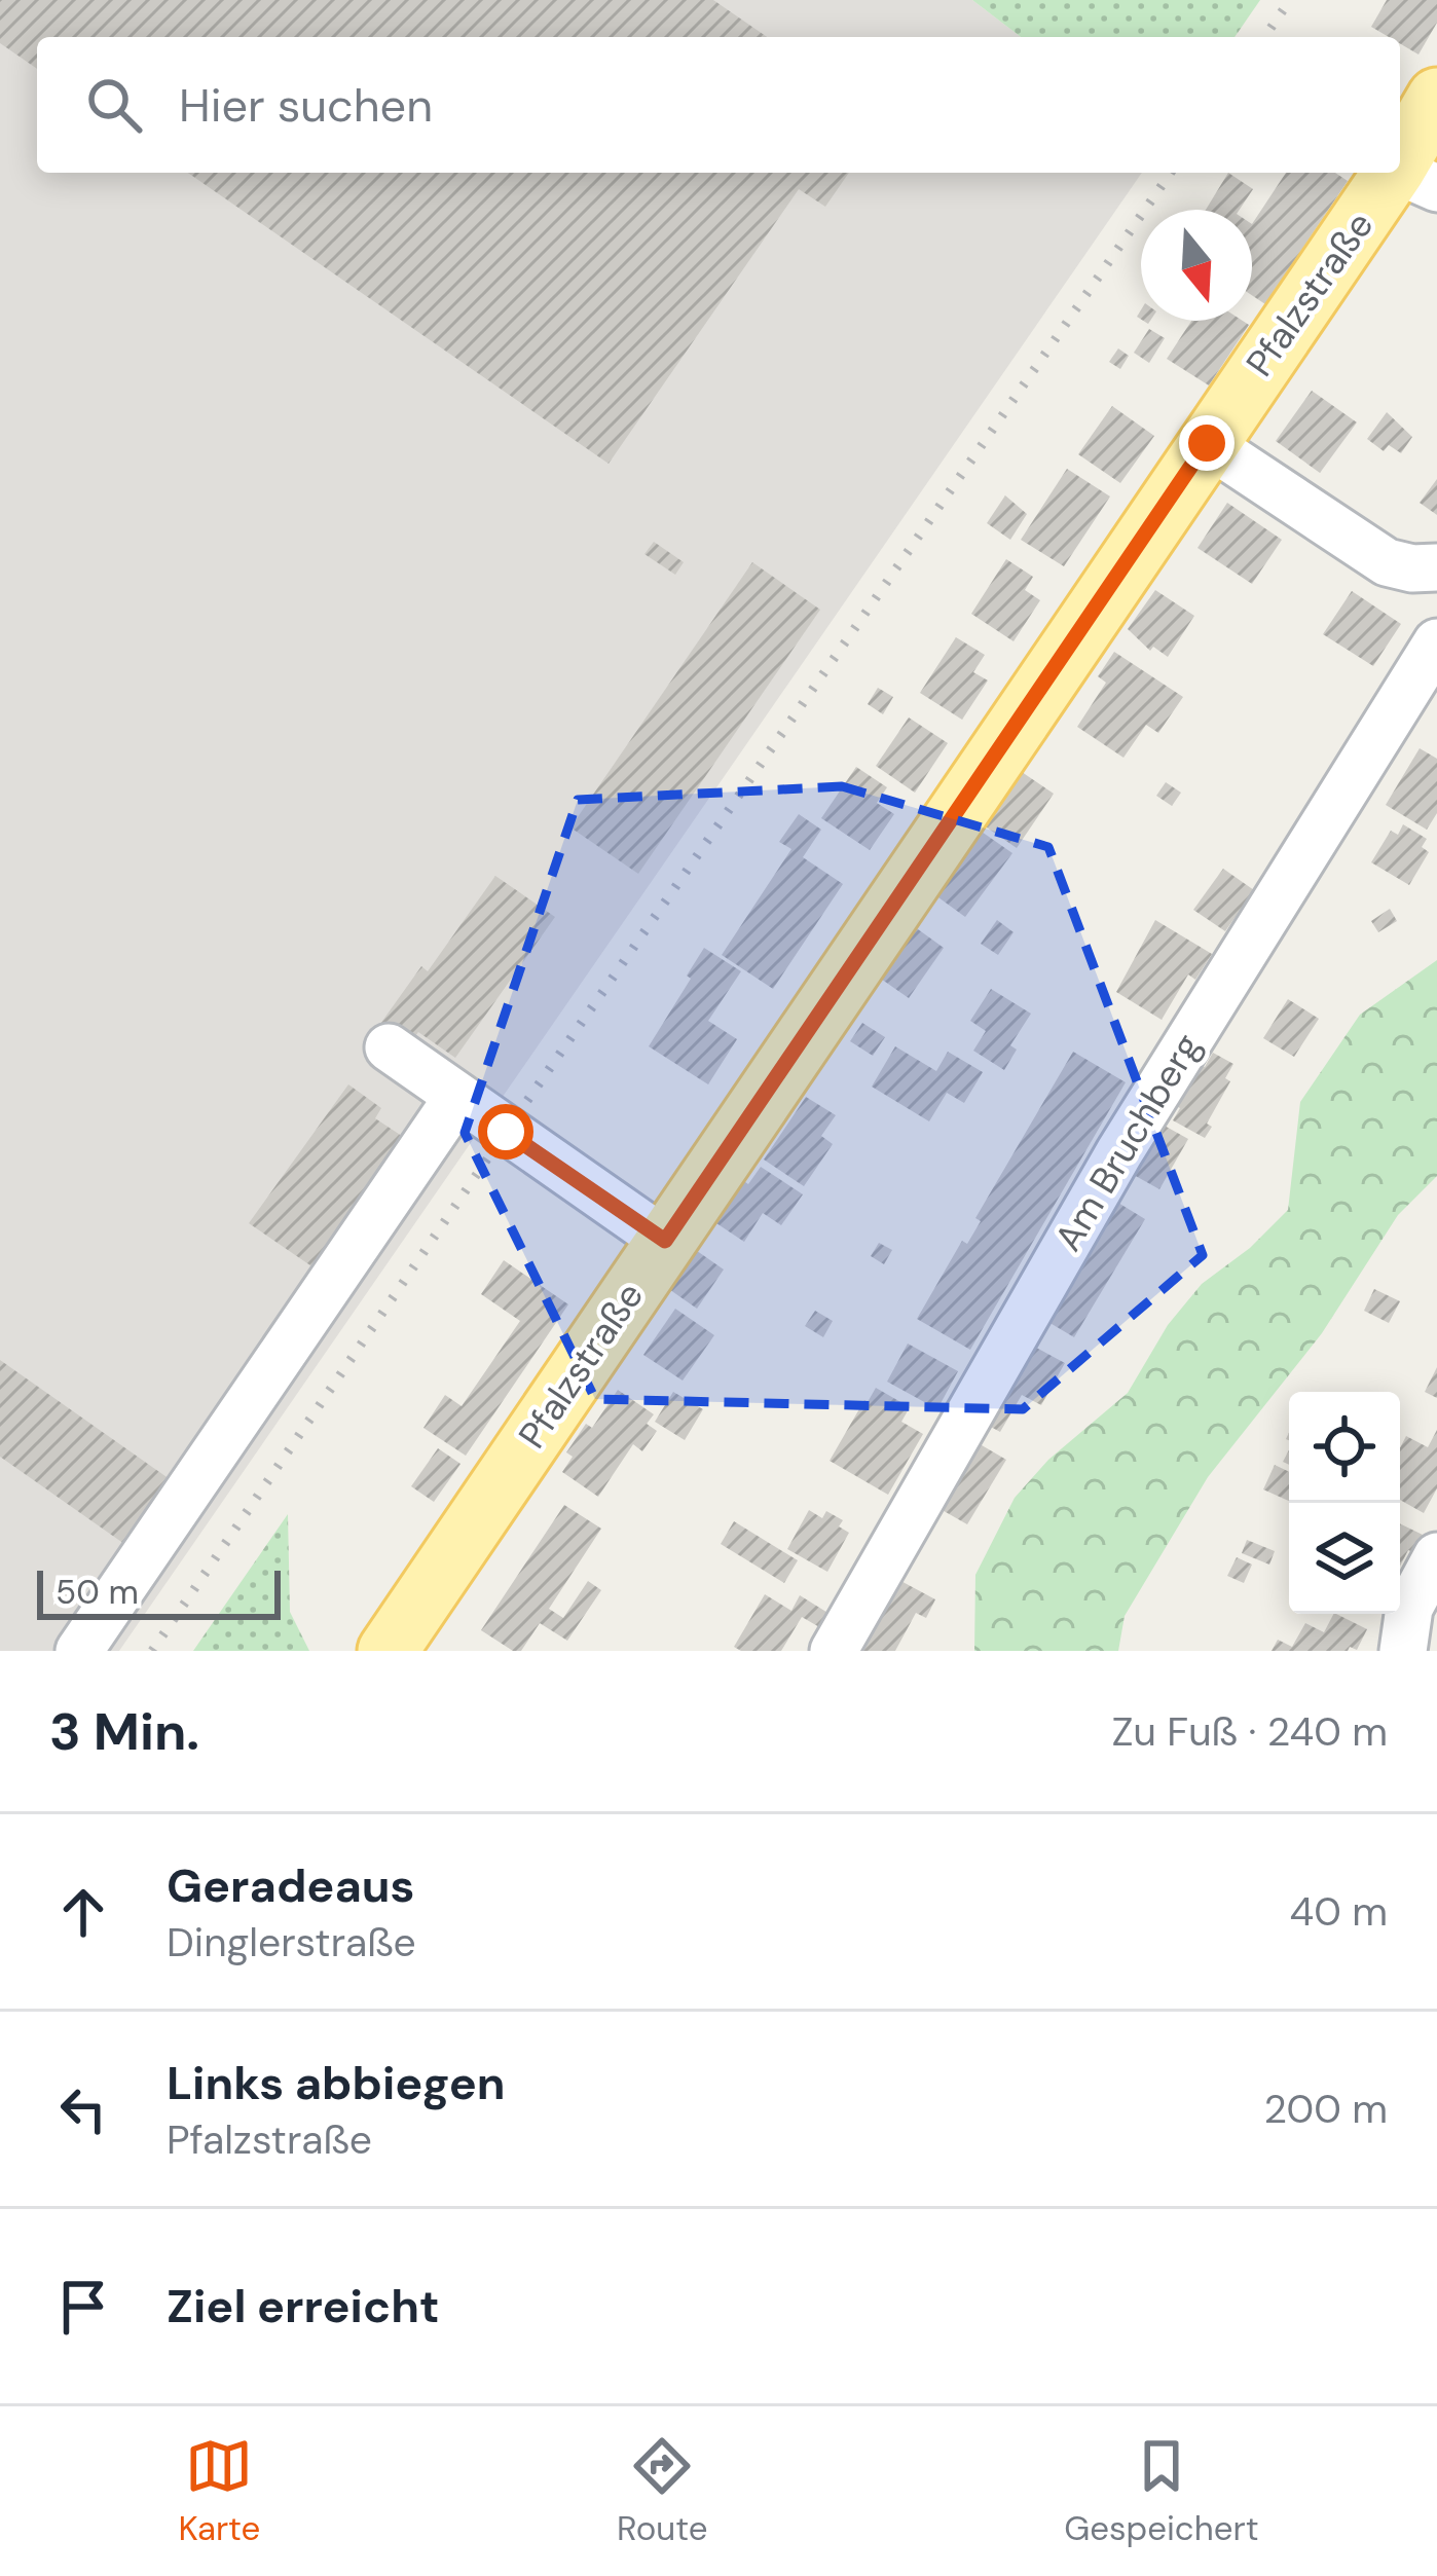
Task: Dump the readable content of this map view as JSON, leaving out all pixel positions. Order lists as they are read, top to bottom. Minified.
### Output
{"streets":{"main road":["Pfalzstraße"],"street":["Am Bruchberg"]},"scale_bar":"50 m","north":"bottom","page":{"search":"Hier suchen","scale":"50 m","heading":["3 Min.","Zu Fuß · 240 m"],"list":[["Geradeaus","Dinglerstraße","40 m"],["Links abbiegen","Pfalzstraße","200 m"],"Ziel erreicht"],"nav":["Karte","Route","Gespeichert"]}}
